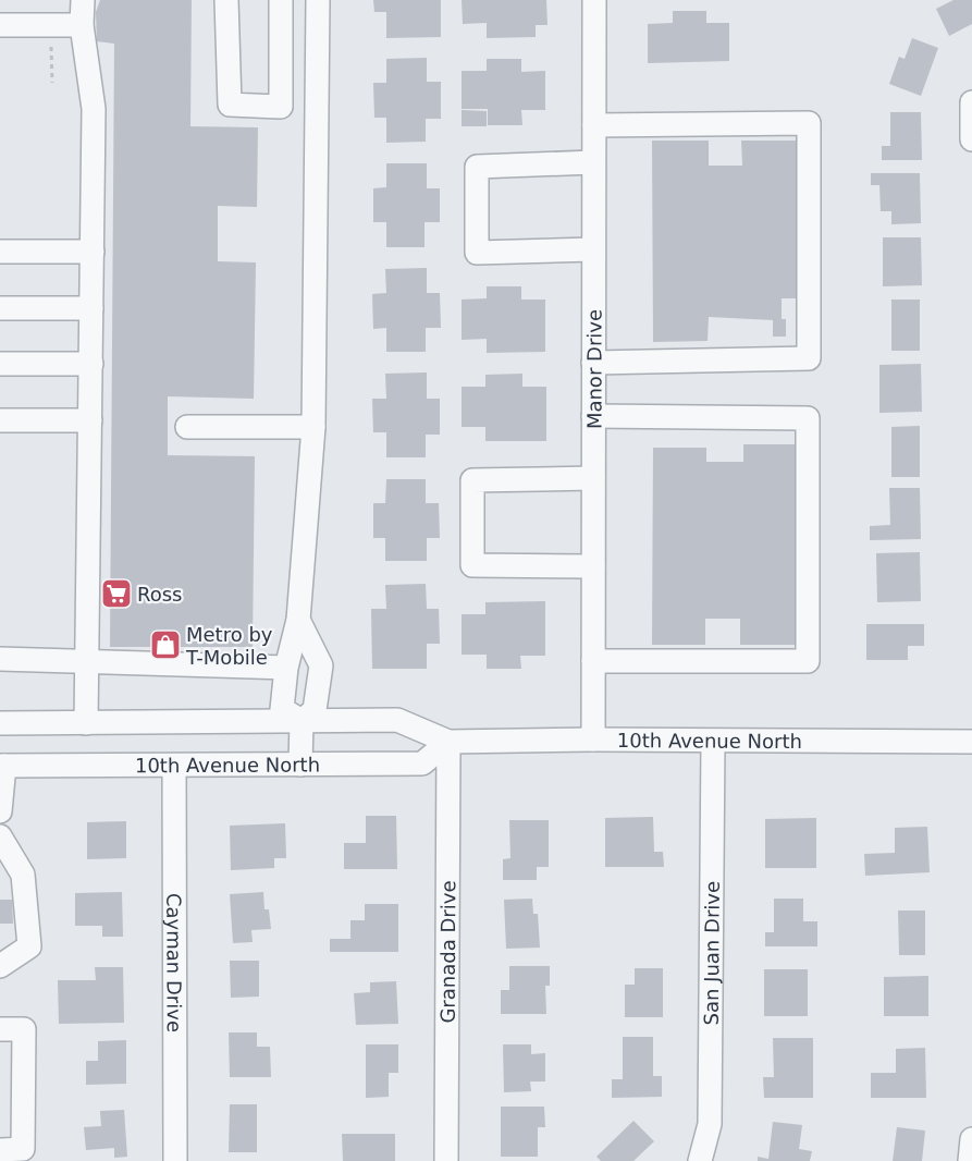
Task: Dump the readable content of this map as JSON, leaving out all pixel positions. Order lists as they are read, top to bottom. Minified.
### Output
{"streets":{"street":["Manor Drive","10th Avenue North","Granada Drive","San Juan Drive","Cayman Drive"]},"crossings":[["Manor Drive","10th Avenue North"],["10th Avenue North","Granada Drive"],["10th Avenue North","San Juan Drive"],["10th Avenue North","Cayman Drive"]],"places":{"supermarket":["Ross"],"shop":["Metro by T-Mobile"]}}
